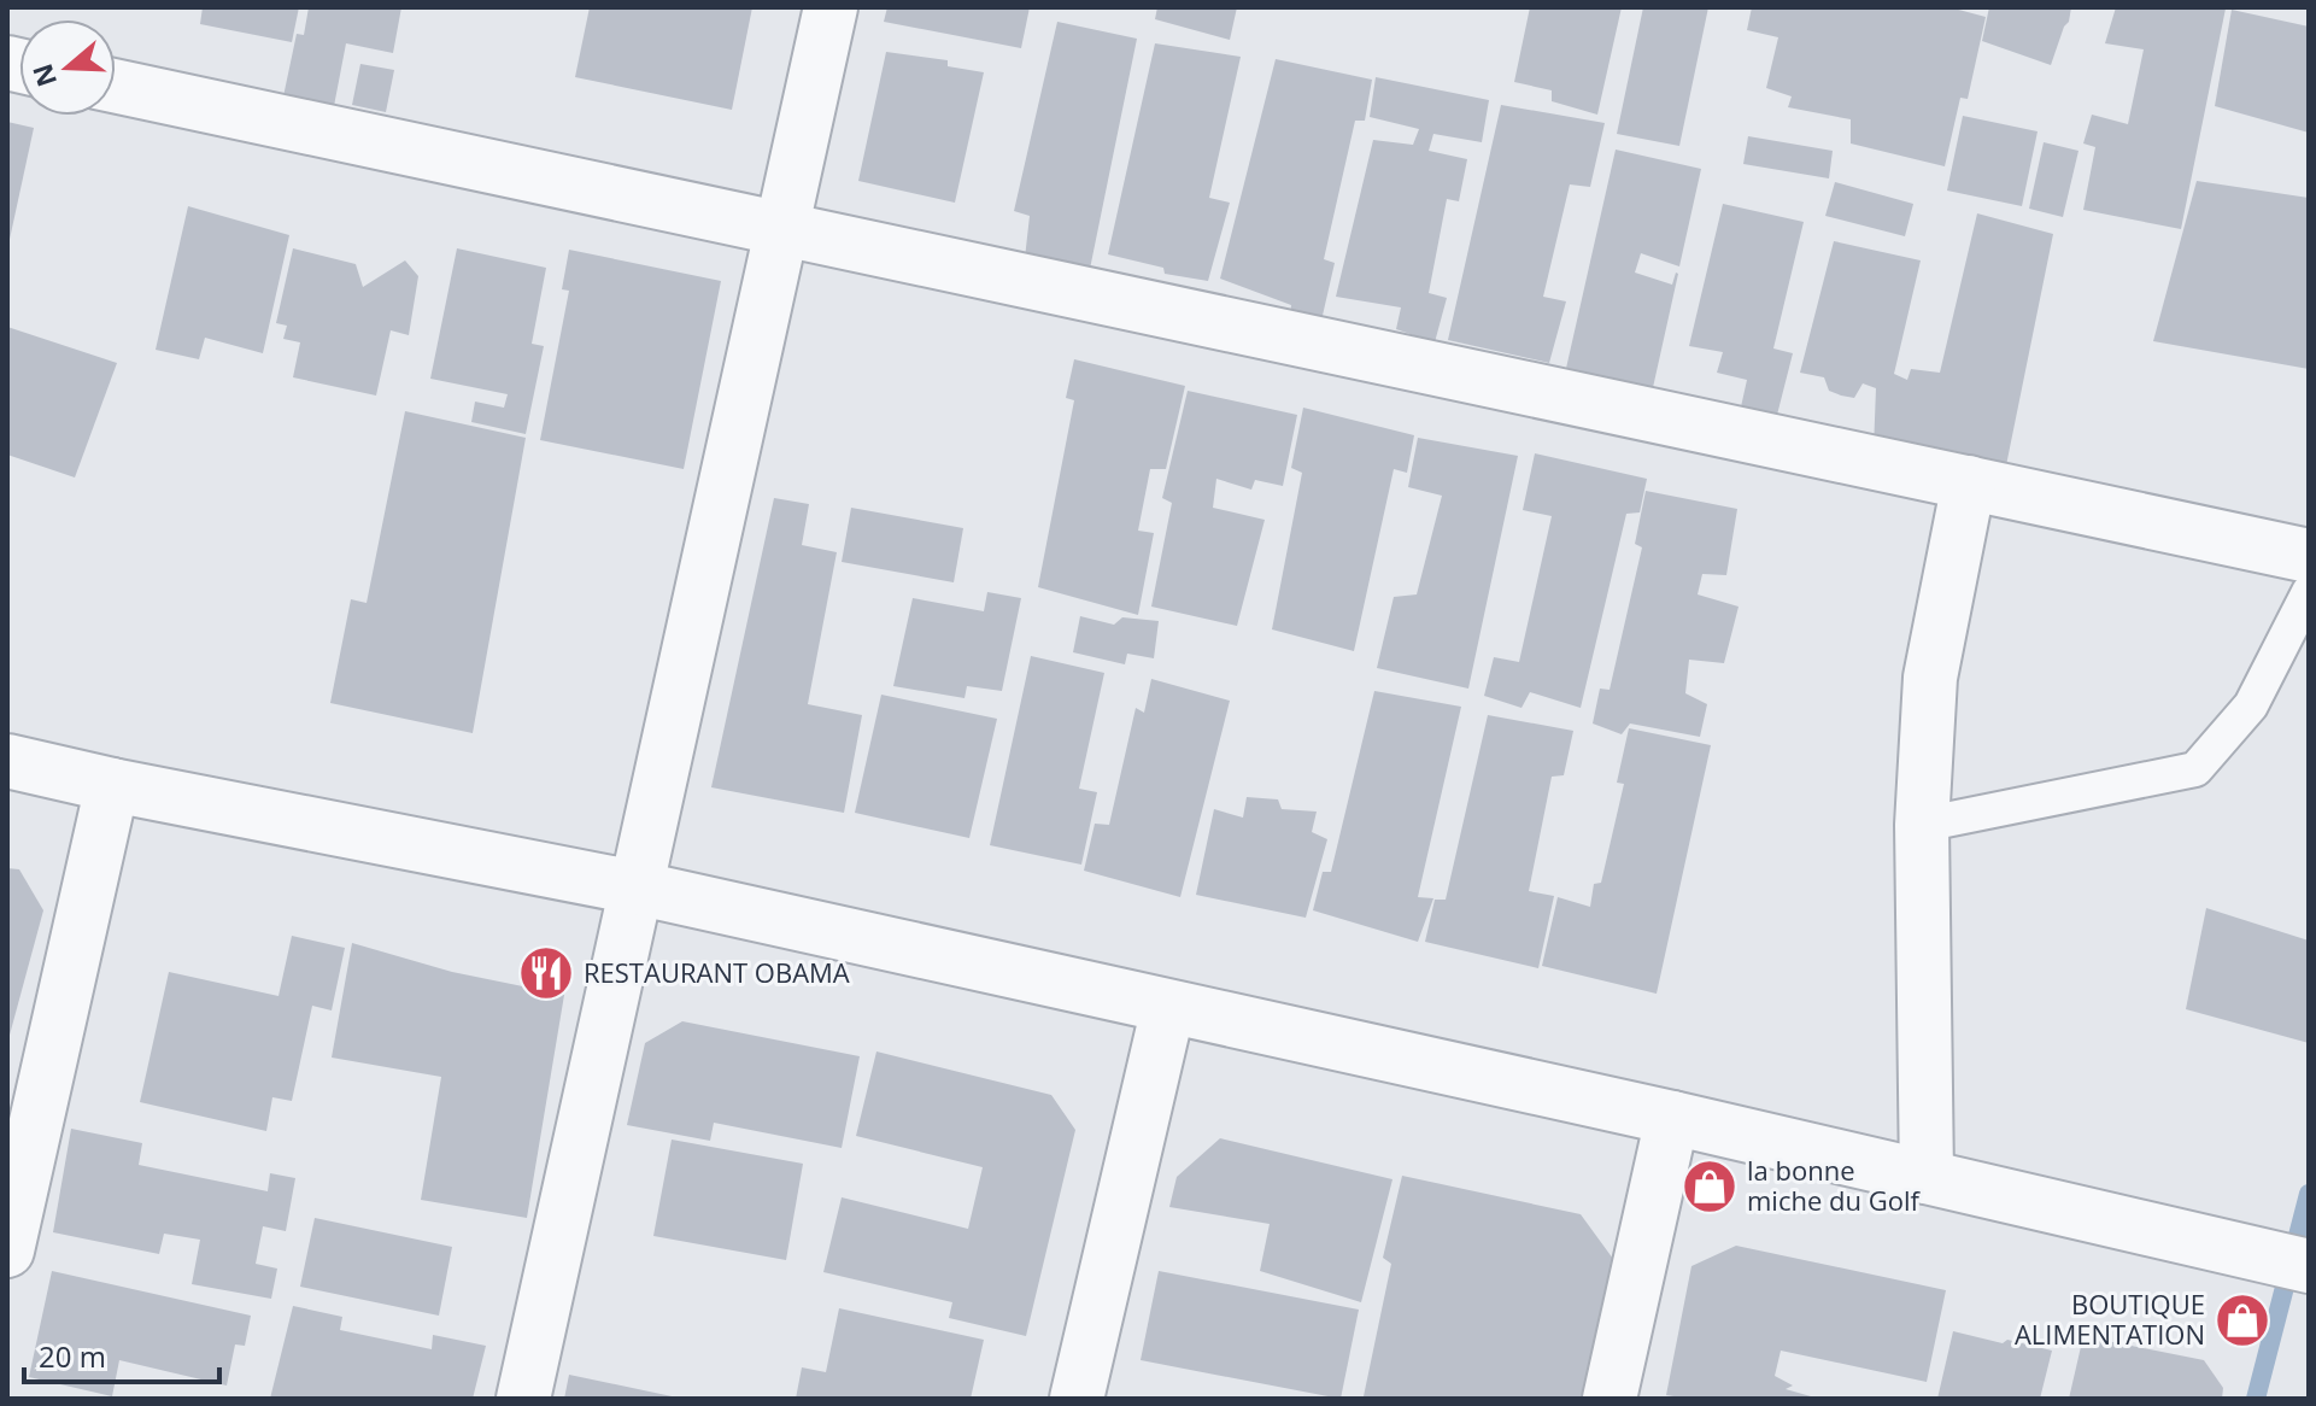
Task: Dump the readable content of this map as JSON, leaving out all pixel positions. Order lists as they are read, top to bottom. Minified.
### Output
{"places":{"restaurant":["RESTAURANT OBAMA"],"shop":["la bonne miche du Golf","BOUTIQUE ALIMENTATION"]},"scale_bar":"20 m","north":"left"}
